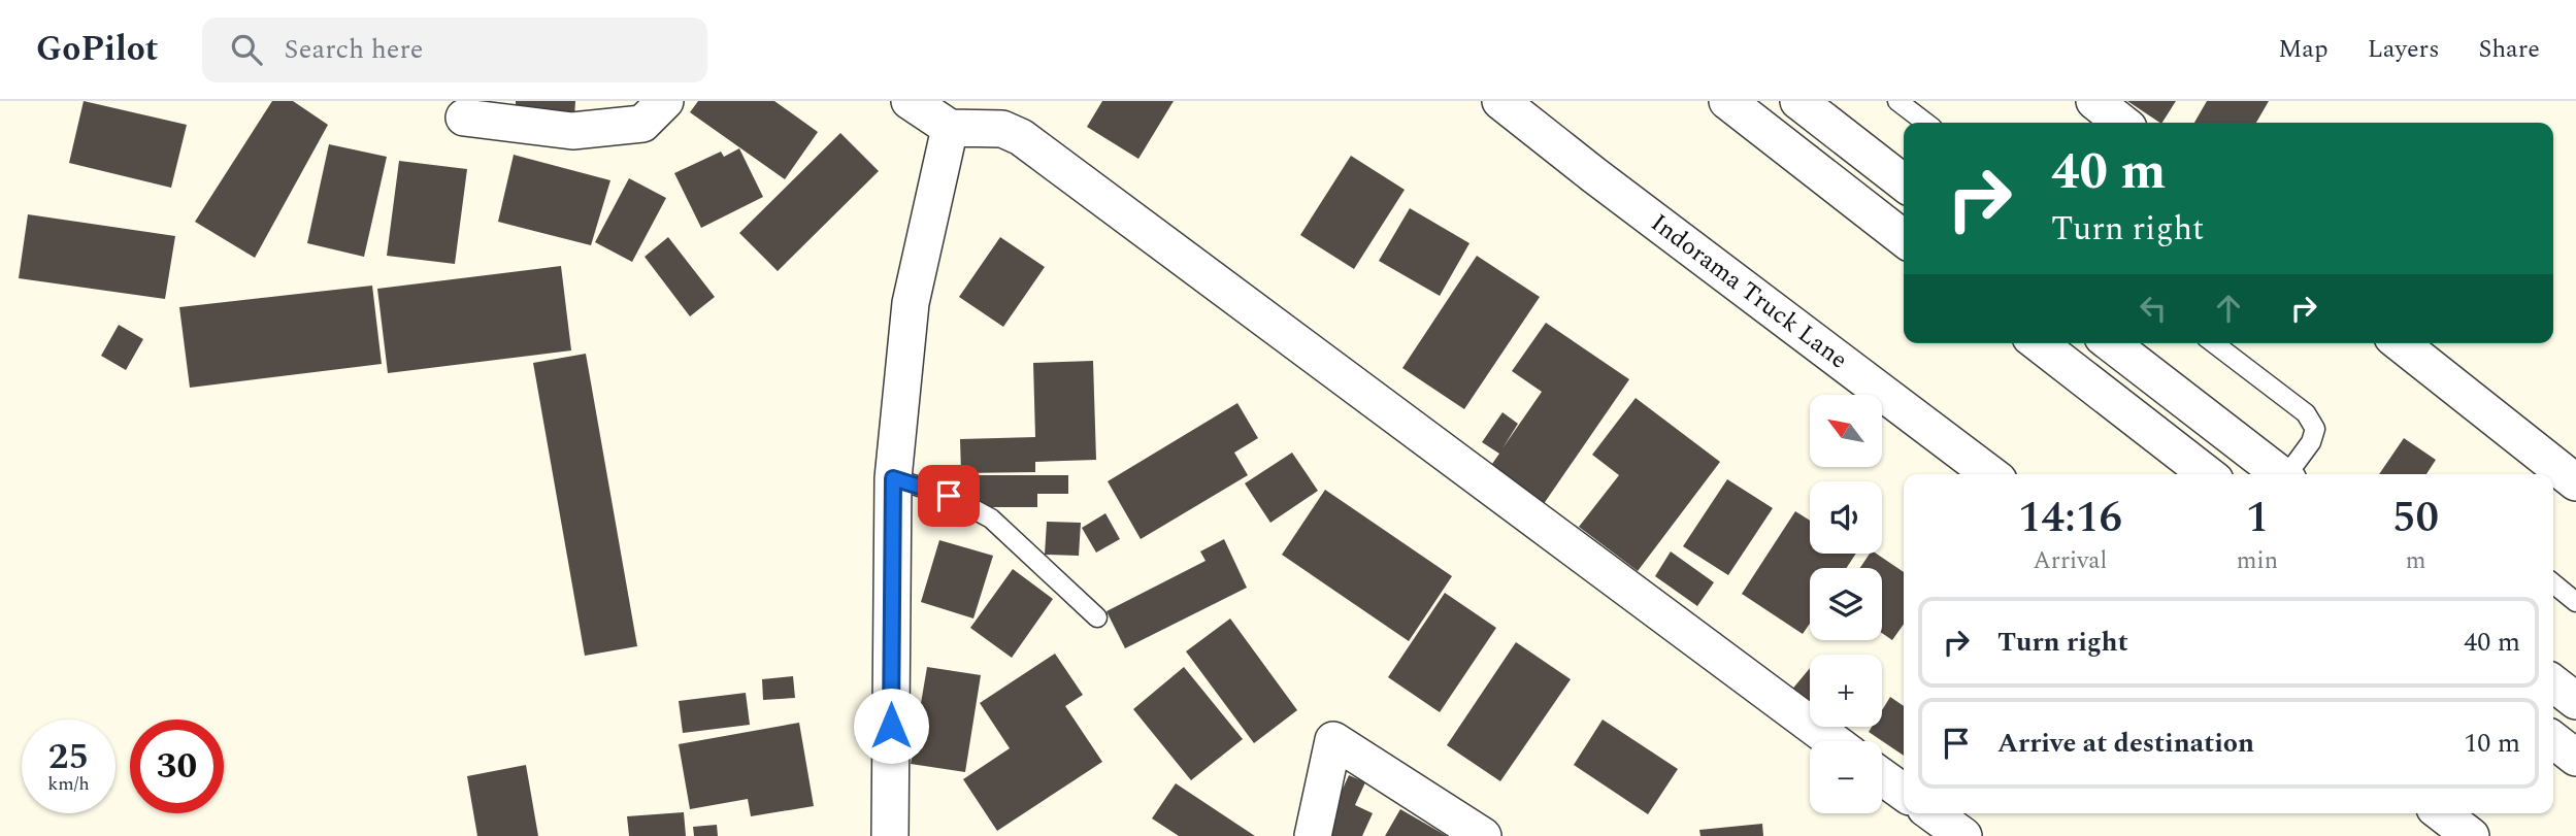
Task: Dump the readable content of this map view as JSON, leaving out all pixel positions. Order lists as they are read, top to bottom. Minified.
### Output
{"streets":{"street":["Indorama Truck Lane"]},"north":"top left","page":{"header":"GoPilot","search":"Search here","nav":["Map","Layers","Share"],"turn":["40 m","Turn right"],"map_buttons":["+","−"],"eta":["14:16","Arrival","1","min","50","m"],"list":[{"name":"Turn right","value":"40 m"},{"name":"Arrive at destination","value":"10 m"}],"speed":"25 km/h","limit":"30"}}
